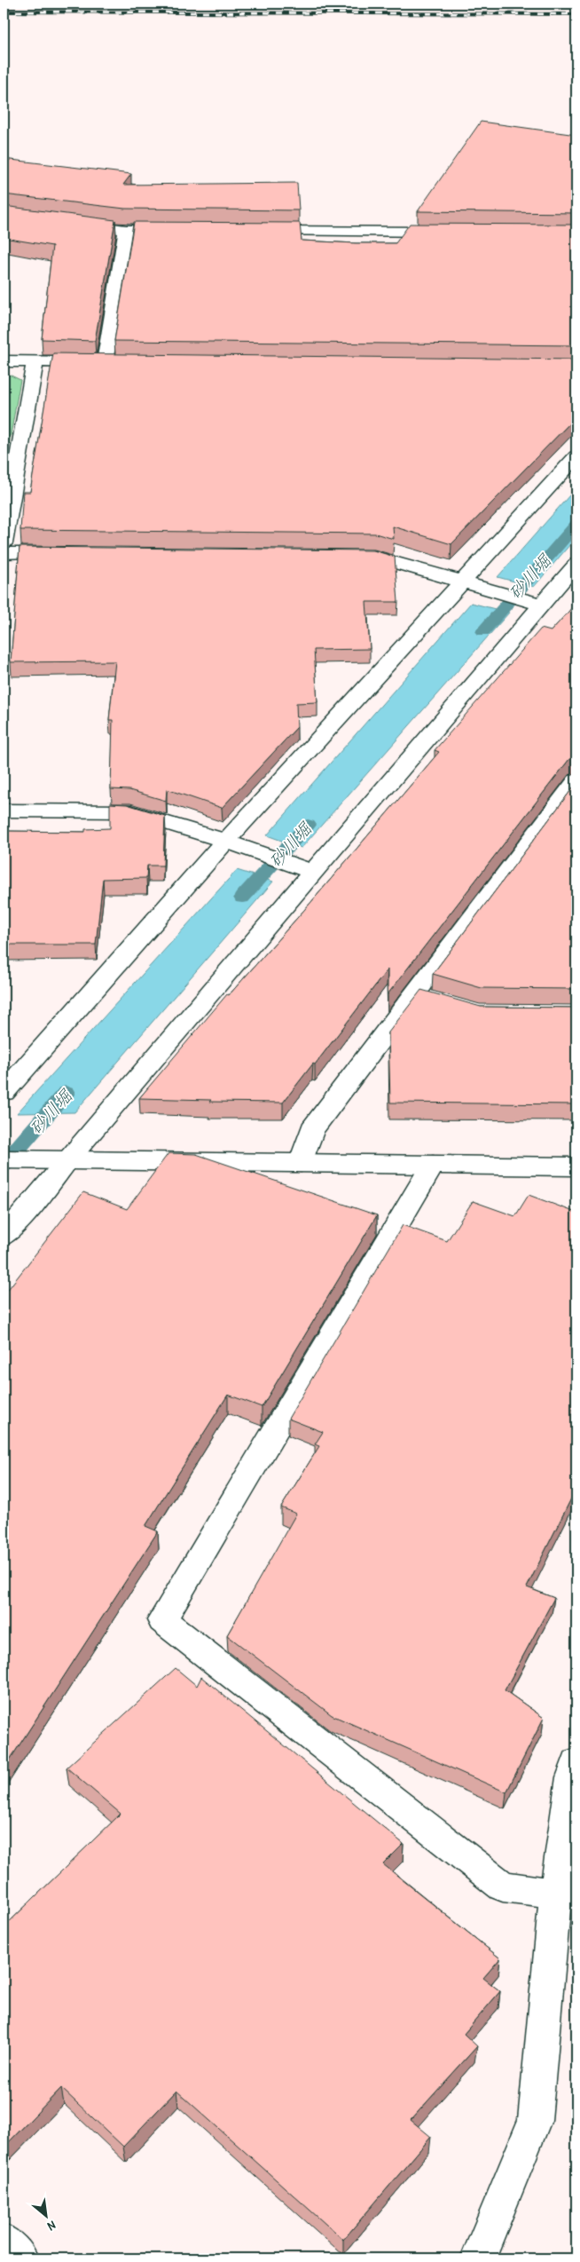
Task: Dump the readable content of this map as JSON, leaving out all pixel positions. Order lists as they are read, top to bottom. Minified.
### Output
{"water":["砂川堀"],"north":"bottom right"}
